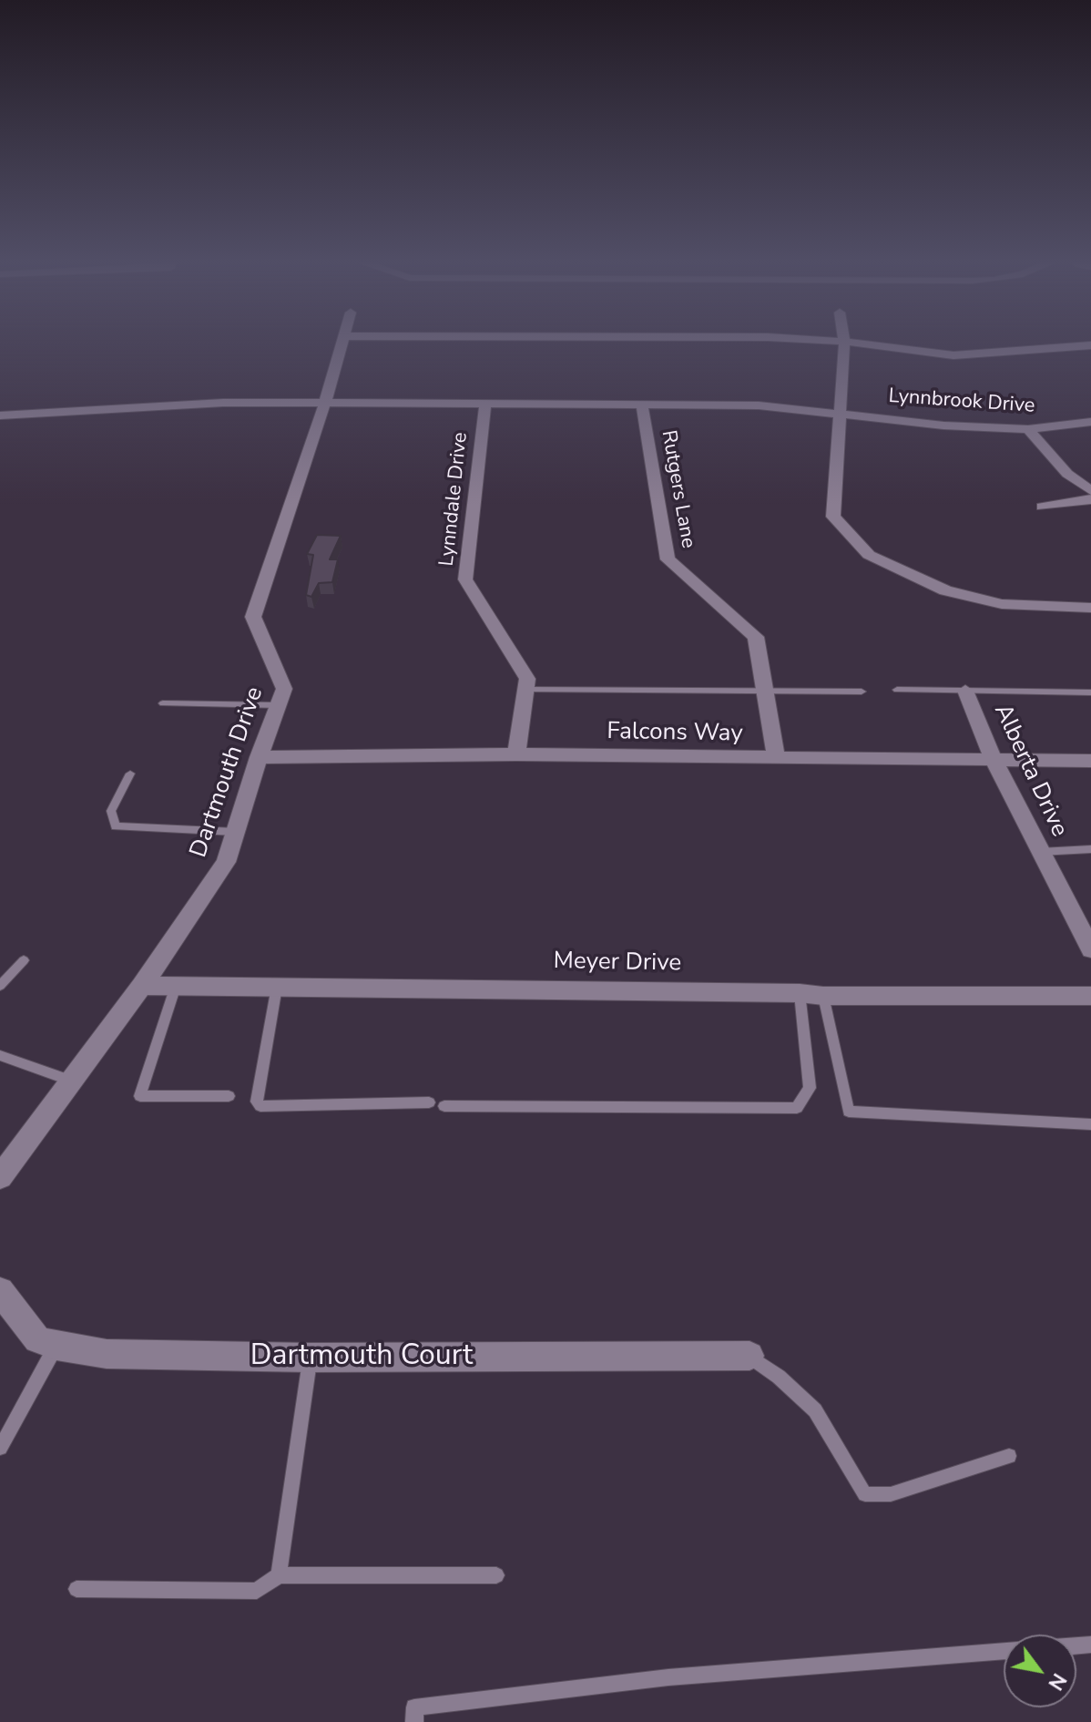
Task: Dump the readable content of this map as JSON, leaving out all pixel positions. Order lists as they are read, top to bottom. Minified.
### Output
{"streets":{"street":["Lynnbrook Drive","Rutgers Lane","Lynndale Drive","Falcons Way","Alberta Drive","Dartmouth Drive","Meyer Drive","Dartmouth Court"]},"crossings":[["Lynnbrook Drive","Rutgers Lane"],["Lynnbrook Drive","Lynndale Drive"],["Lynnbrook Drive","Dartmouth Drive"],["Rutgers Lane","Falcons Way"],["Lynndale Drive","Falcons Way"],["Falcons Way","Alberta Drive"],["Falcons Way","Dartmouth Drive"],["Dartmouth Drive","Meyer Drive"]],"north":"bottom right"}
